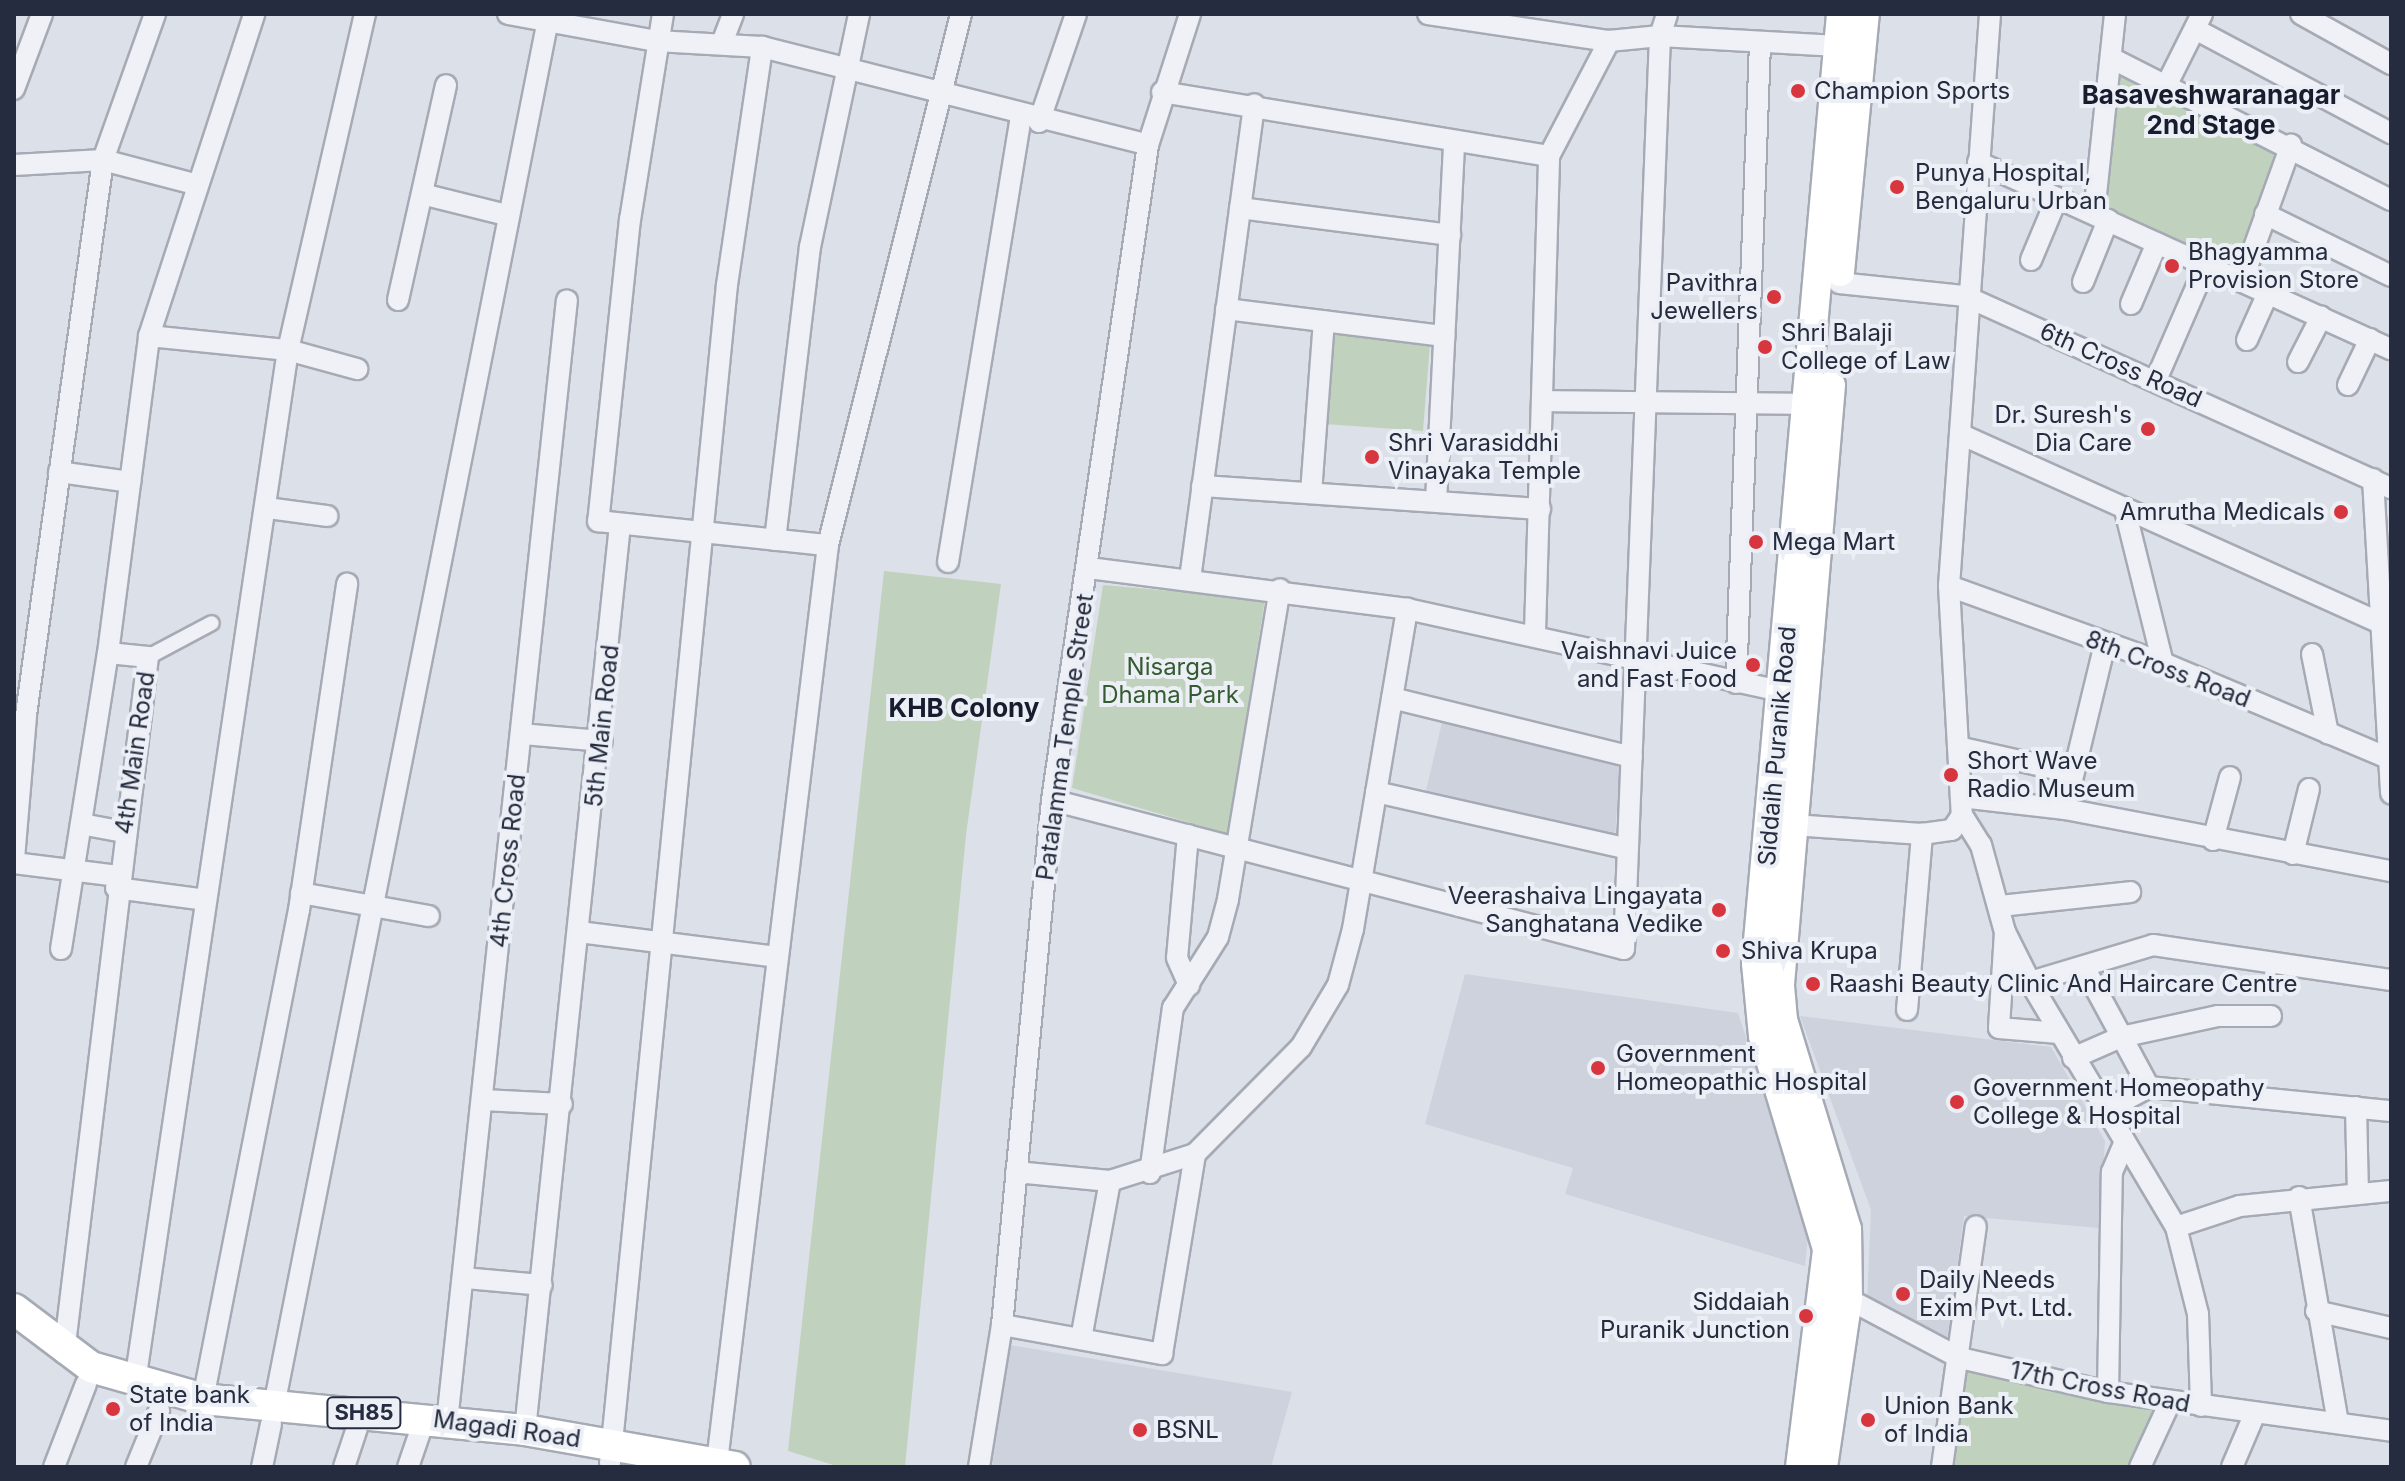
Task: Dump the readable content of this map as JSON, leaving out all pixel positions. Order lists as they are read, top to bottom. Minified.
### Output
{"streets":{"main road":["Siddaih Puranik Road","SH85","Magadi Road"],"street":["6th Cross Road","8th Cross Road","5th Main Road","Patalamma Temple Street","4th Main Road","4th Cross Road","17th Cross Road"]},"crossings":[["6th Cross Road","Siddaih Puranik Road"],["5th Main Road","Magadi Road"],["Siddaih Puranik Road","17th Cross Road"],["4th Main Road","Magadi Road"],["4th Cross Road","Magadi Road"]],"districts":["Basaveshwaranagar 2nd Stage","KHB Colony"],"parks":["Nisarga Dhama Park"],"places":["Champion Sports","Punya Hospital, Bengaluru Urban","Bhagyamma Provision Store","Pavithra Jewellers","Shri Balaji College of Law","Dr. Suresh's Dia Care","Shri Varasiddhi Vinayaka Temple","Amrutha Medicals","Mega Mart","Vaishnavi Juice and Fast Food","Short Wave Radio Museum","Veerashaiva Lingayata Sanghatana Vedike","Shiva Krupa","Raashi Beauty Clinic And Haircare Centre","Government Homeopathic Hospital","Government Homeopathy College & Hospital","Daily Needs Exim Pvt. Ltd.","Siddaiah Puranik Junction","State bank of India","Union Bank of India","BSNL"]}
